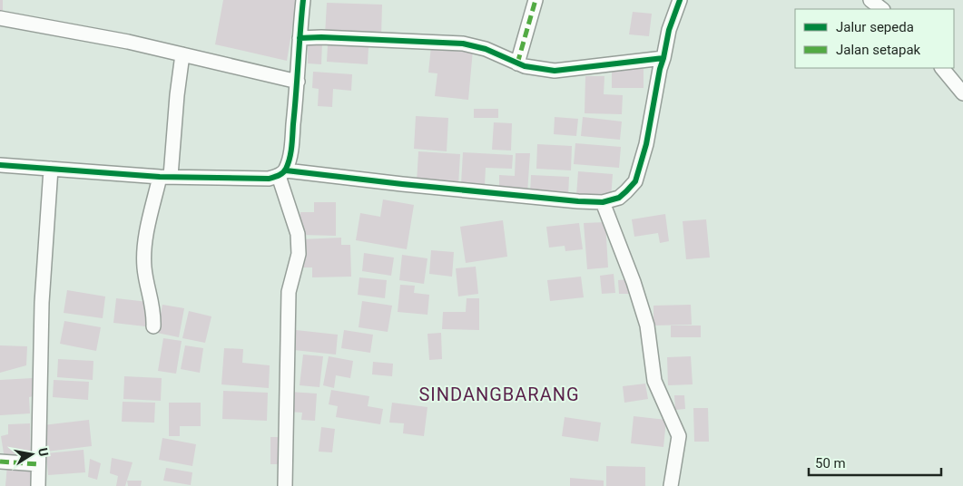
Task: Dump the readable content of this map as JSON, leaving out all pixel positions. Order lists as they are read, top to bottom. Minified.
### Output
{"districts":["SINDANGBARANG"],"legend":["Jalur sepeda","Jalan setapak"],"scale_bar":"50 m","north":"right"}
